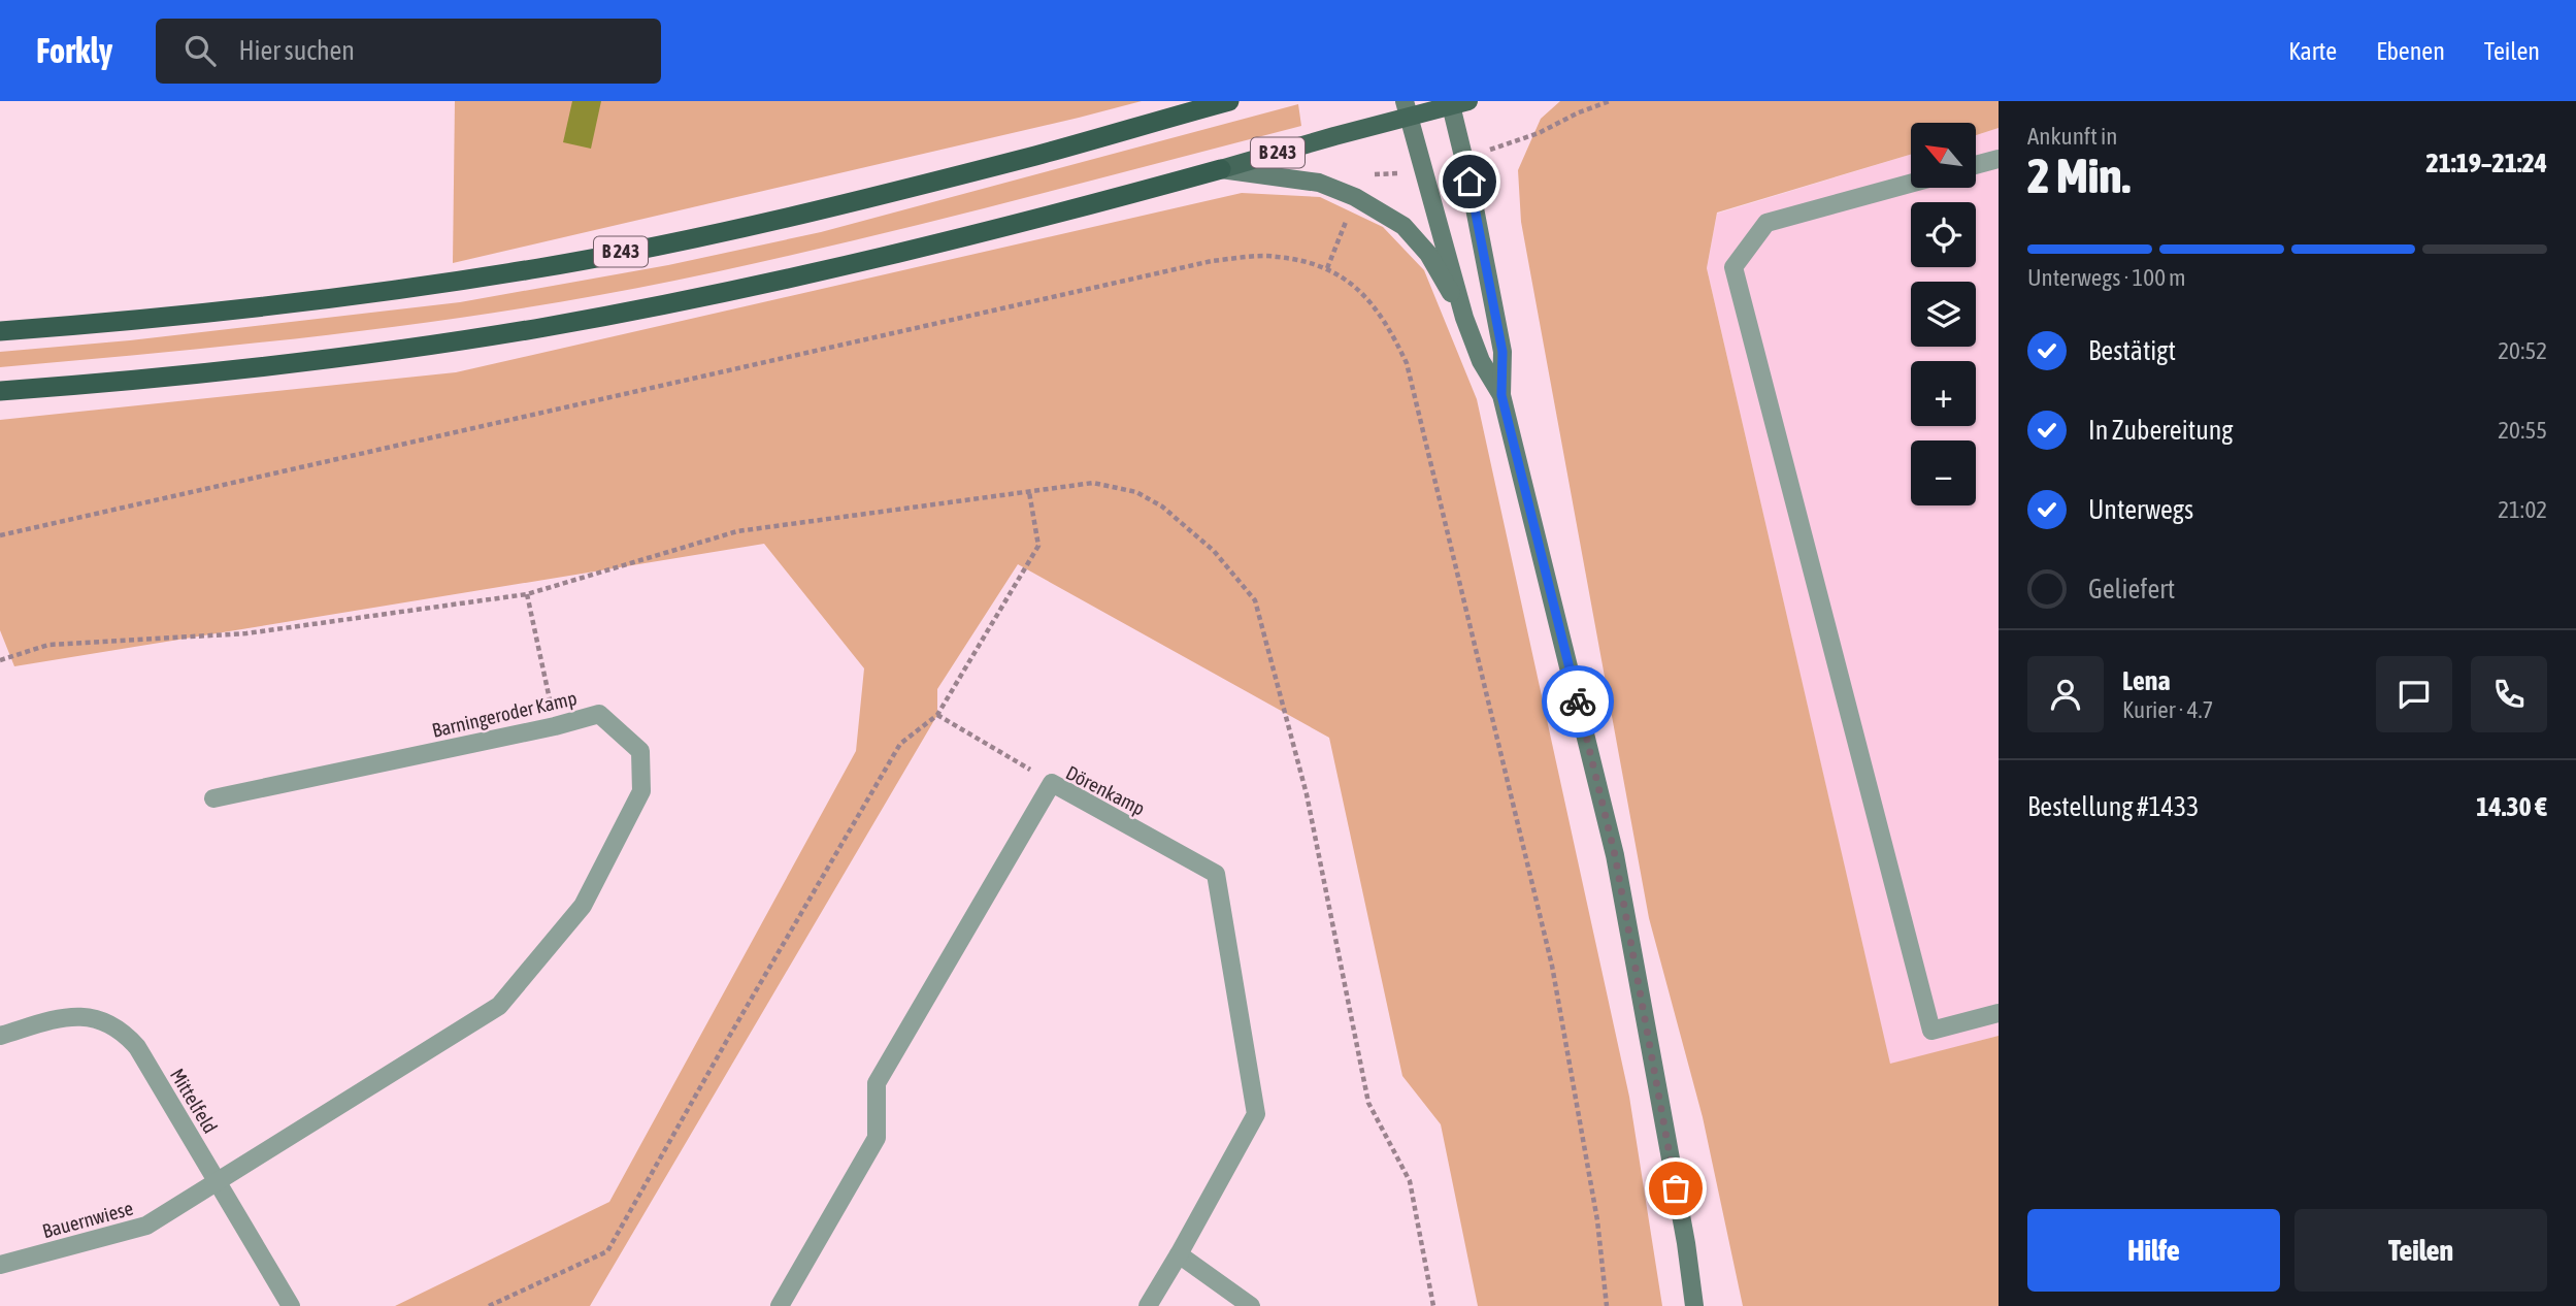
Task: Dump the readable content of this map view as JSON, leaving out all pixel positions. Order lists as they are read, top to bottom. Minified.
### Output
{"streets":{"highway":["B 243"],"street":["Barningeroder Kamp","Dörenkamp","Mittelfeld","Bauernwiese"]},"crossings":[["Barningeroder Kamp","Mittelfeld"],["Barningeroder Kamp","Bauernwiese"],["Mittelfeld","Bauernwiese"]],"north":"top left","page":{"header":"Forkly","search":"Hier suchen","nav":["Karte","Ebenen","Teilen"],"heading":["2 Min.","Ankunft in","21:19–21:24"],"panel":["Lena","Kurier · 4.7","Bestellung #1433","14.30 €"],"map_buttons":["+","−"],"bar":"Unterwegs · 100 m","list":[["Bestätigt","20:52"],["In Zubereitung","20:55"],["Unterwegs","21:02"],"Geliefert"],"buttons":["Hilfe","Teilen"]}}
